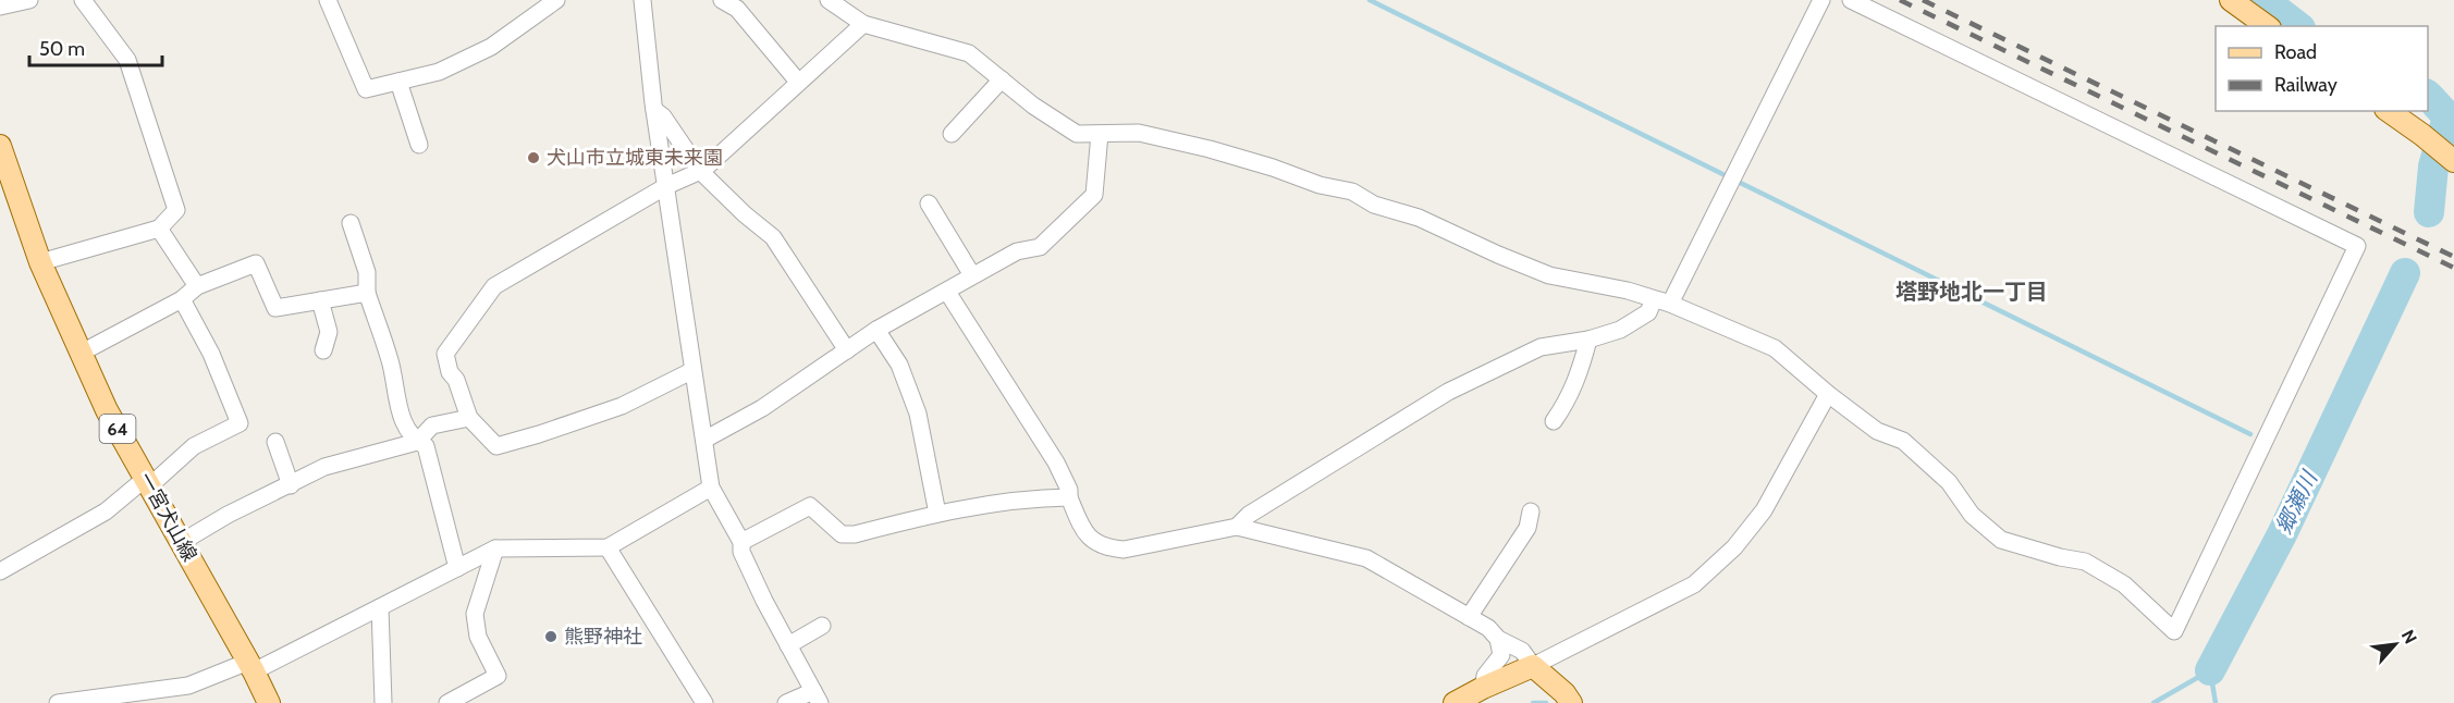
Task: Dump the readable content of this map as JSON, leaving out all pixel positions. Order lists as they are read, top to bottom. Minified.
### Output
{"streets":{"main road":["64","一宮犬山線"]},"districts":["塔野地北一丁目"],"water":["郷瀬川"],"places":["犬山市立城東未来園","熊野神社"],"legend":["Road","Railway"],"scale_bar":"50 m","north":"top right"}
